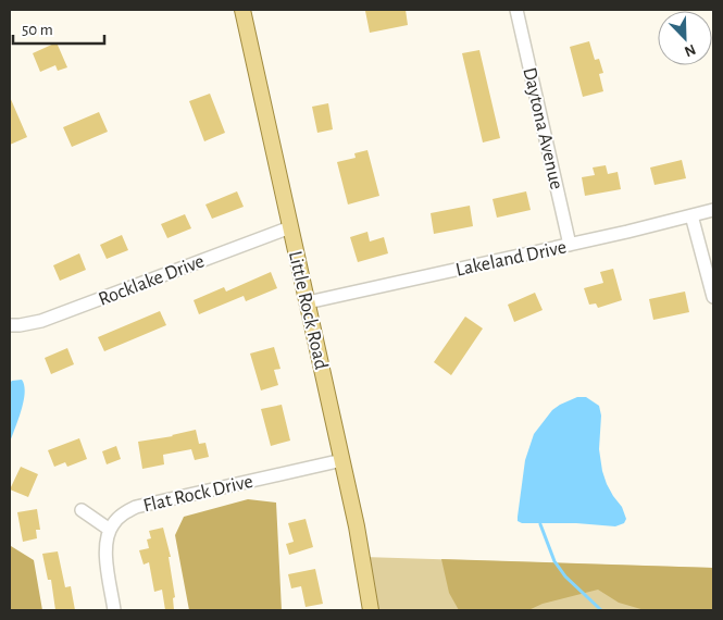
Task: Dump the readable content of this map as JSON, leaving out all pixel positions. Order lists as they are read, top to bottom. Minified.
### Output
{"streets":{"main road":["Little Rock Road"],"street":["Daytona Avenue","Lakeland Drive","Rocklake Drive","Flat Rock Drive"]},"crossings":[["Daytona Avenue","Lakeland Drive"],["Lakeland Drive","Little Rock Road"],["Rocklake Drive","Little Rock Road"],["Little Rock Road","Flat Rock Drive"]],"scale_bar":"50 m","north":"bottom right"}
